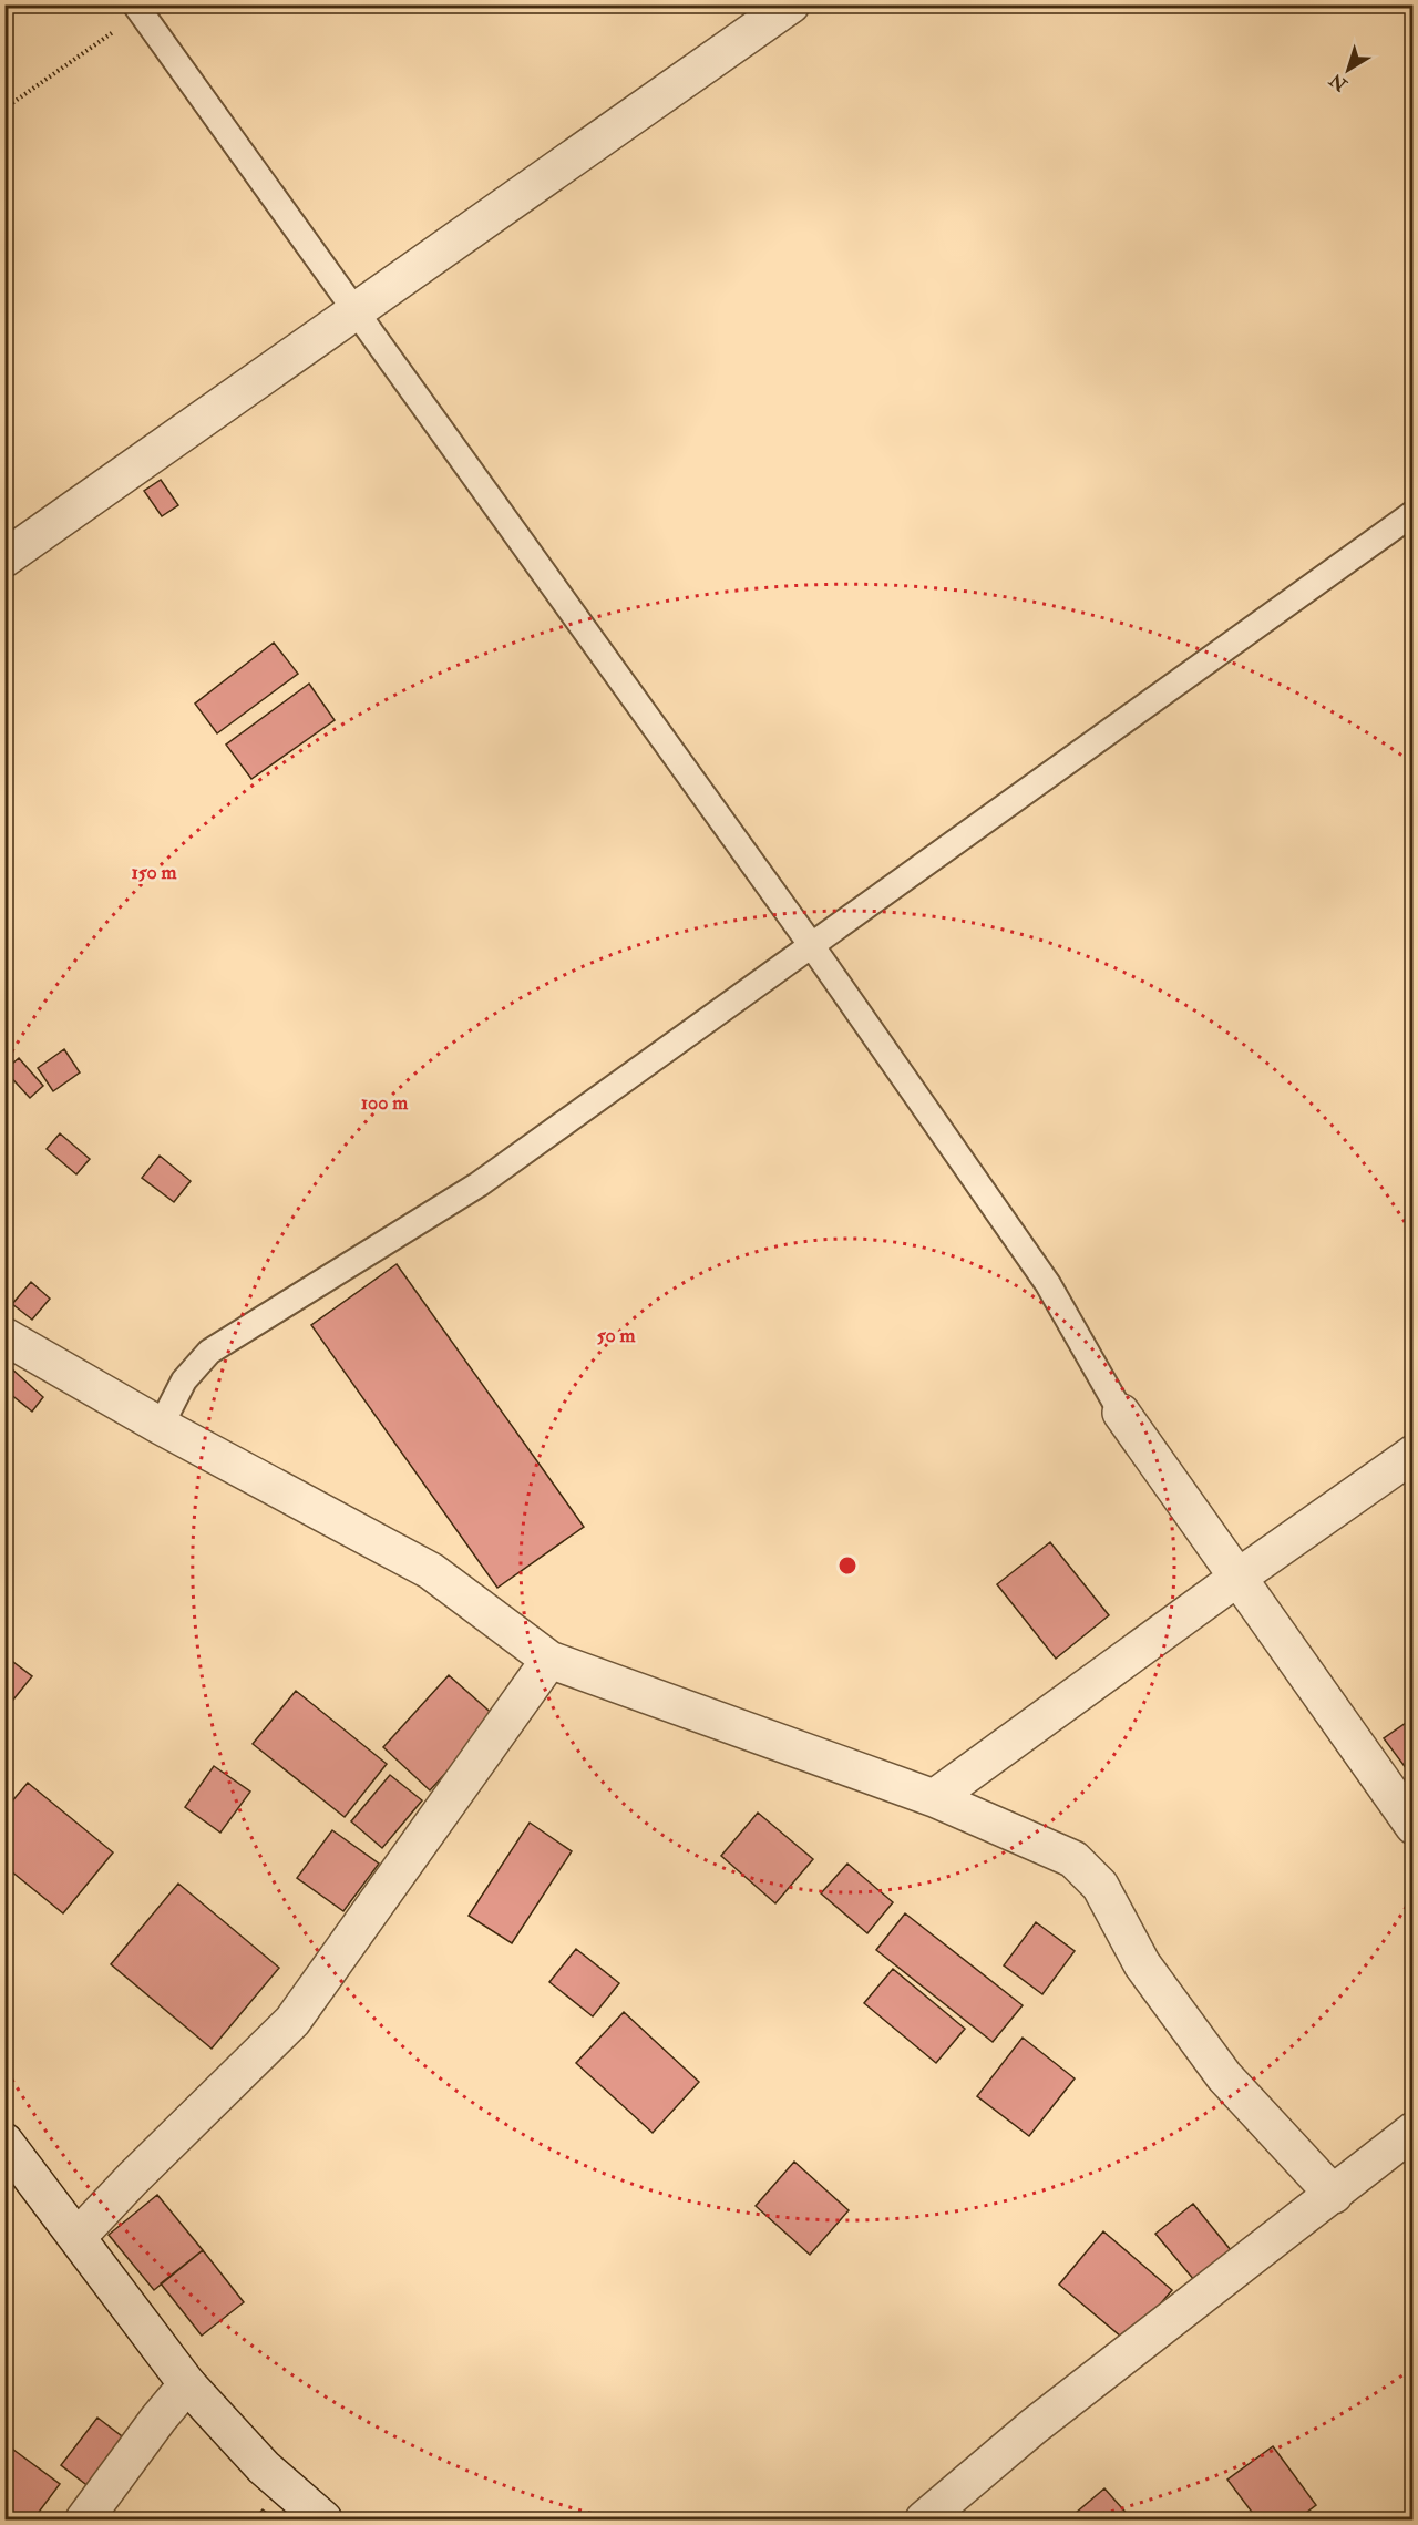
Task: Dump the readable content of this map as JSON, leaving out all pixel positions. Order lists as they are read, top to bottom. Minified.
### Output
{"north":"bottom left","rings":["150 m","100 m","50 m"]}
